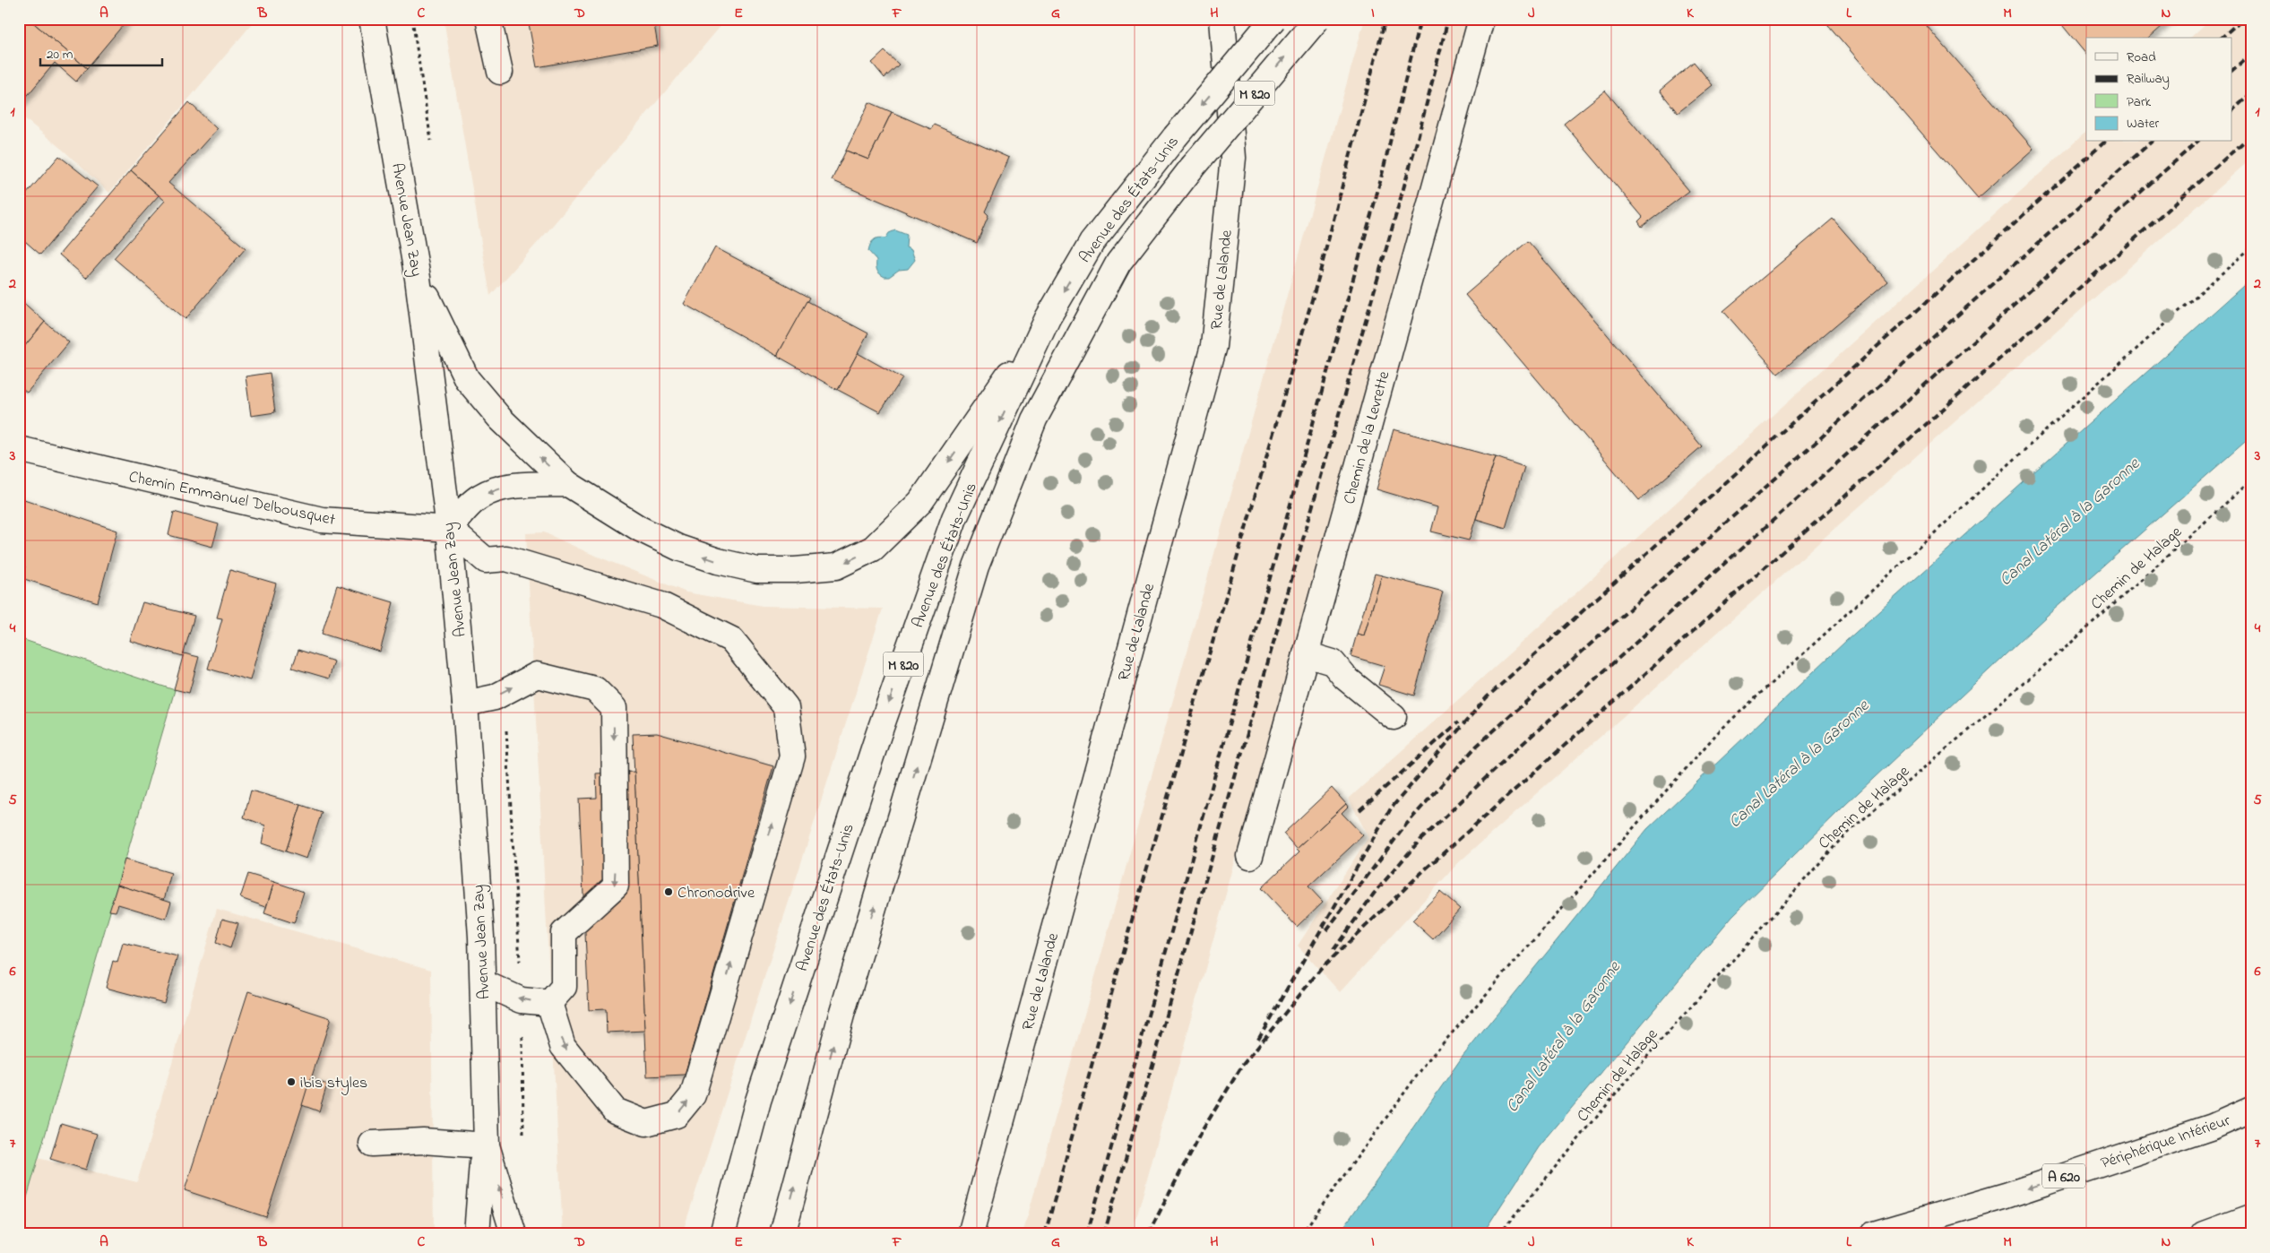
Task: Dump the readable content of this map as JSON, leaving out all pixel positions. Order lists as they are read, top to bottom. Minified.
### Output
{"streets":{"main road":["M 820","Avenue des États-Unis","Avenue Jean Zay","Rue de Lalande","Chemin de la Levrette","Chemin Emmanuel Delbousquet","Périphérique Intérieur","A 620"],"path":["Chemin de Halage"]},"crossings":[["Avenue Jean Zay","Chemin Emmanuel Delbousquet"]],"one_way":["Périphérique Intérieur"],"water":["Canal Latéral à la Garonne"],"places":["Chronodrive","ibis styles"],"legend":["Road","Railway","Park","Water"],"scale_bar":"20 m","grid":{"columns":["A","B","C","D","E","F","G","H","I","J","K","L","M","N"],"rows":["1","2","3","4","5","6","7"]}}
